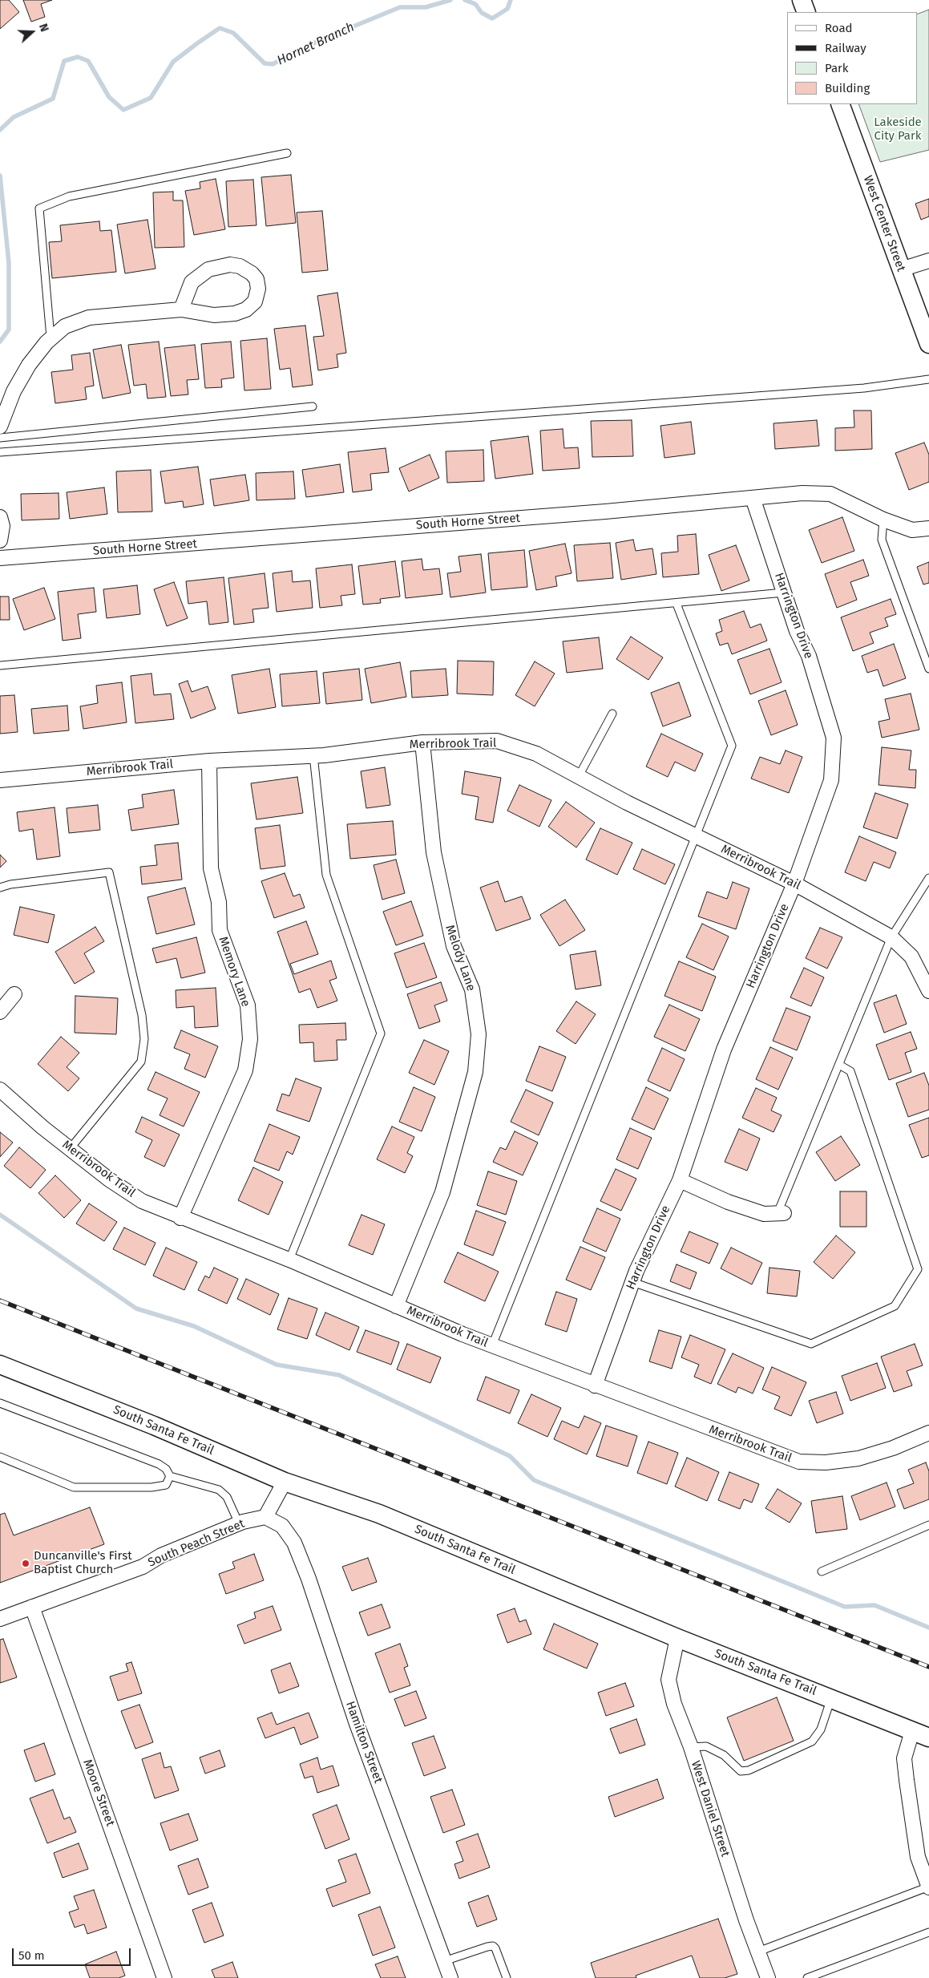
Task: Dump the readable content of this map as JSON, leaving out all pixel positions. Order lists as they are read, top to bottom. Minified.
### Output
{"streets":{"street":["West Center Street","South Horne Street","Harrington Drive","Merribrook Trail","Melody Lane","Memory Lane","South Santa Fe Trail","South Peach Street","Hamilton Street","Moore Street","West Daniel Street"]},"crossings":[["South Horne Street","Harrington Drive"],["Harrington Drive","Merribrook Trail"],["Merribrook Trail","Melody Lane"],["Merribrook Trail","Memory Lane"],["South Santa Fe Trail","West Daniel Street"],["South Peach Street","Hamilton Street"],["South Peach Street","Moore Street"]],"water":["Hornet Branch"],"parks":["Lakeside City Park"],"places":["Duncanville's First Baptist Church"],"legend":["Road","Railway","Park","Building"],"scale_bar":"50 m","north":"right"}
